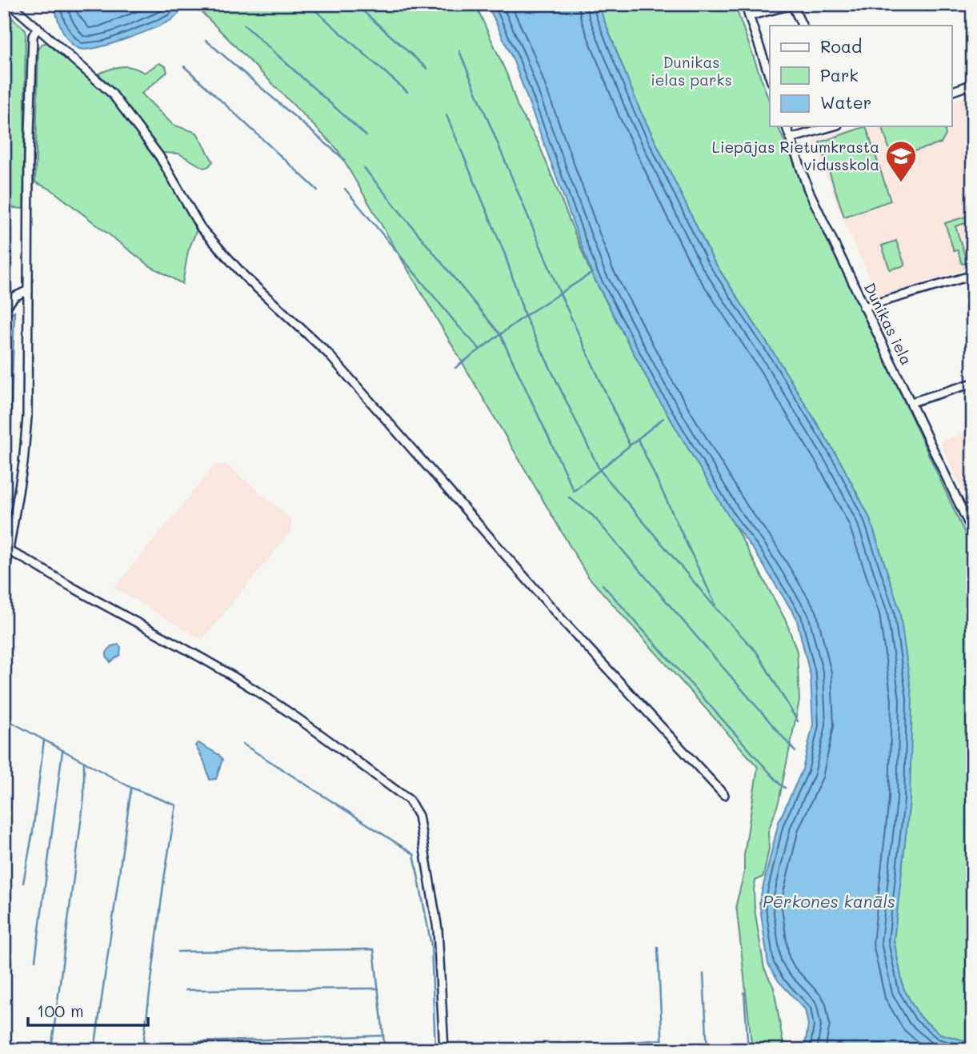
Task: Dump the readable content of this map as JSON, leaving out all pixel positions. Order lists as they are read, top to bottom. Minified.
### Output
{"streets":{"street":["Dunikas iela"]},"water":["Pērkones kanāls"],"parks":["Dunikas ielas parks"],"places":{"school or university":["Liepājas Rietumkrasta vidusskola"]},"legend":["Road","Park","Water"],"scale_bar":"100 m"}
